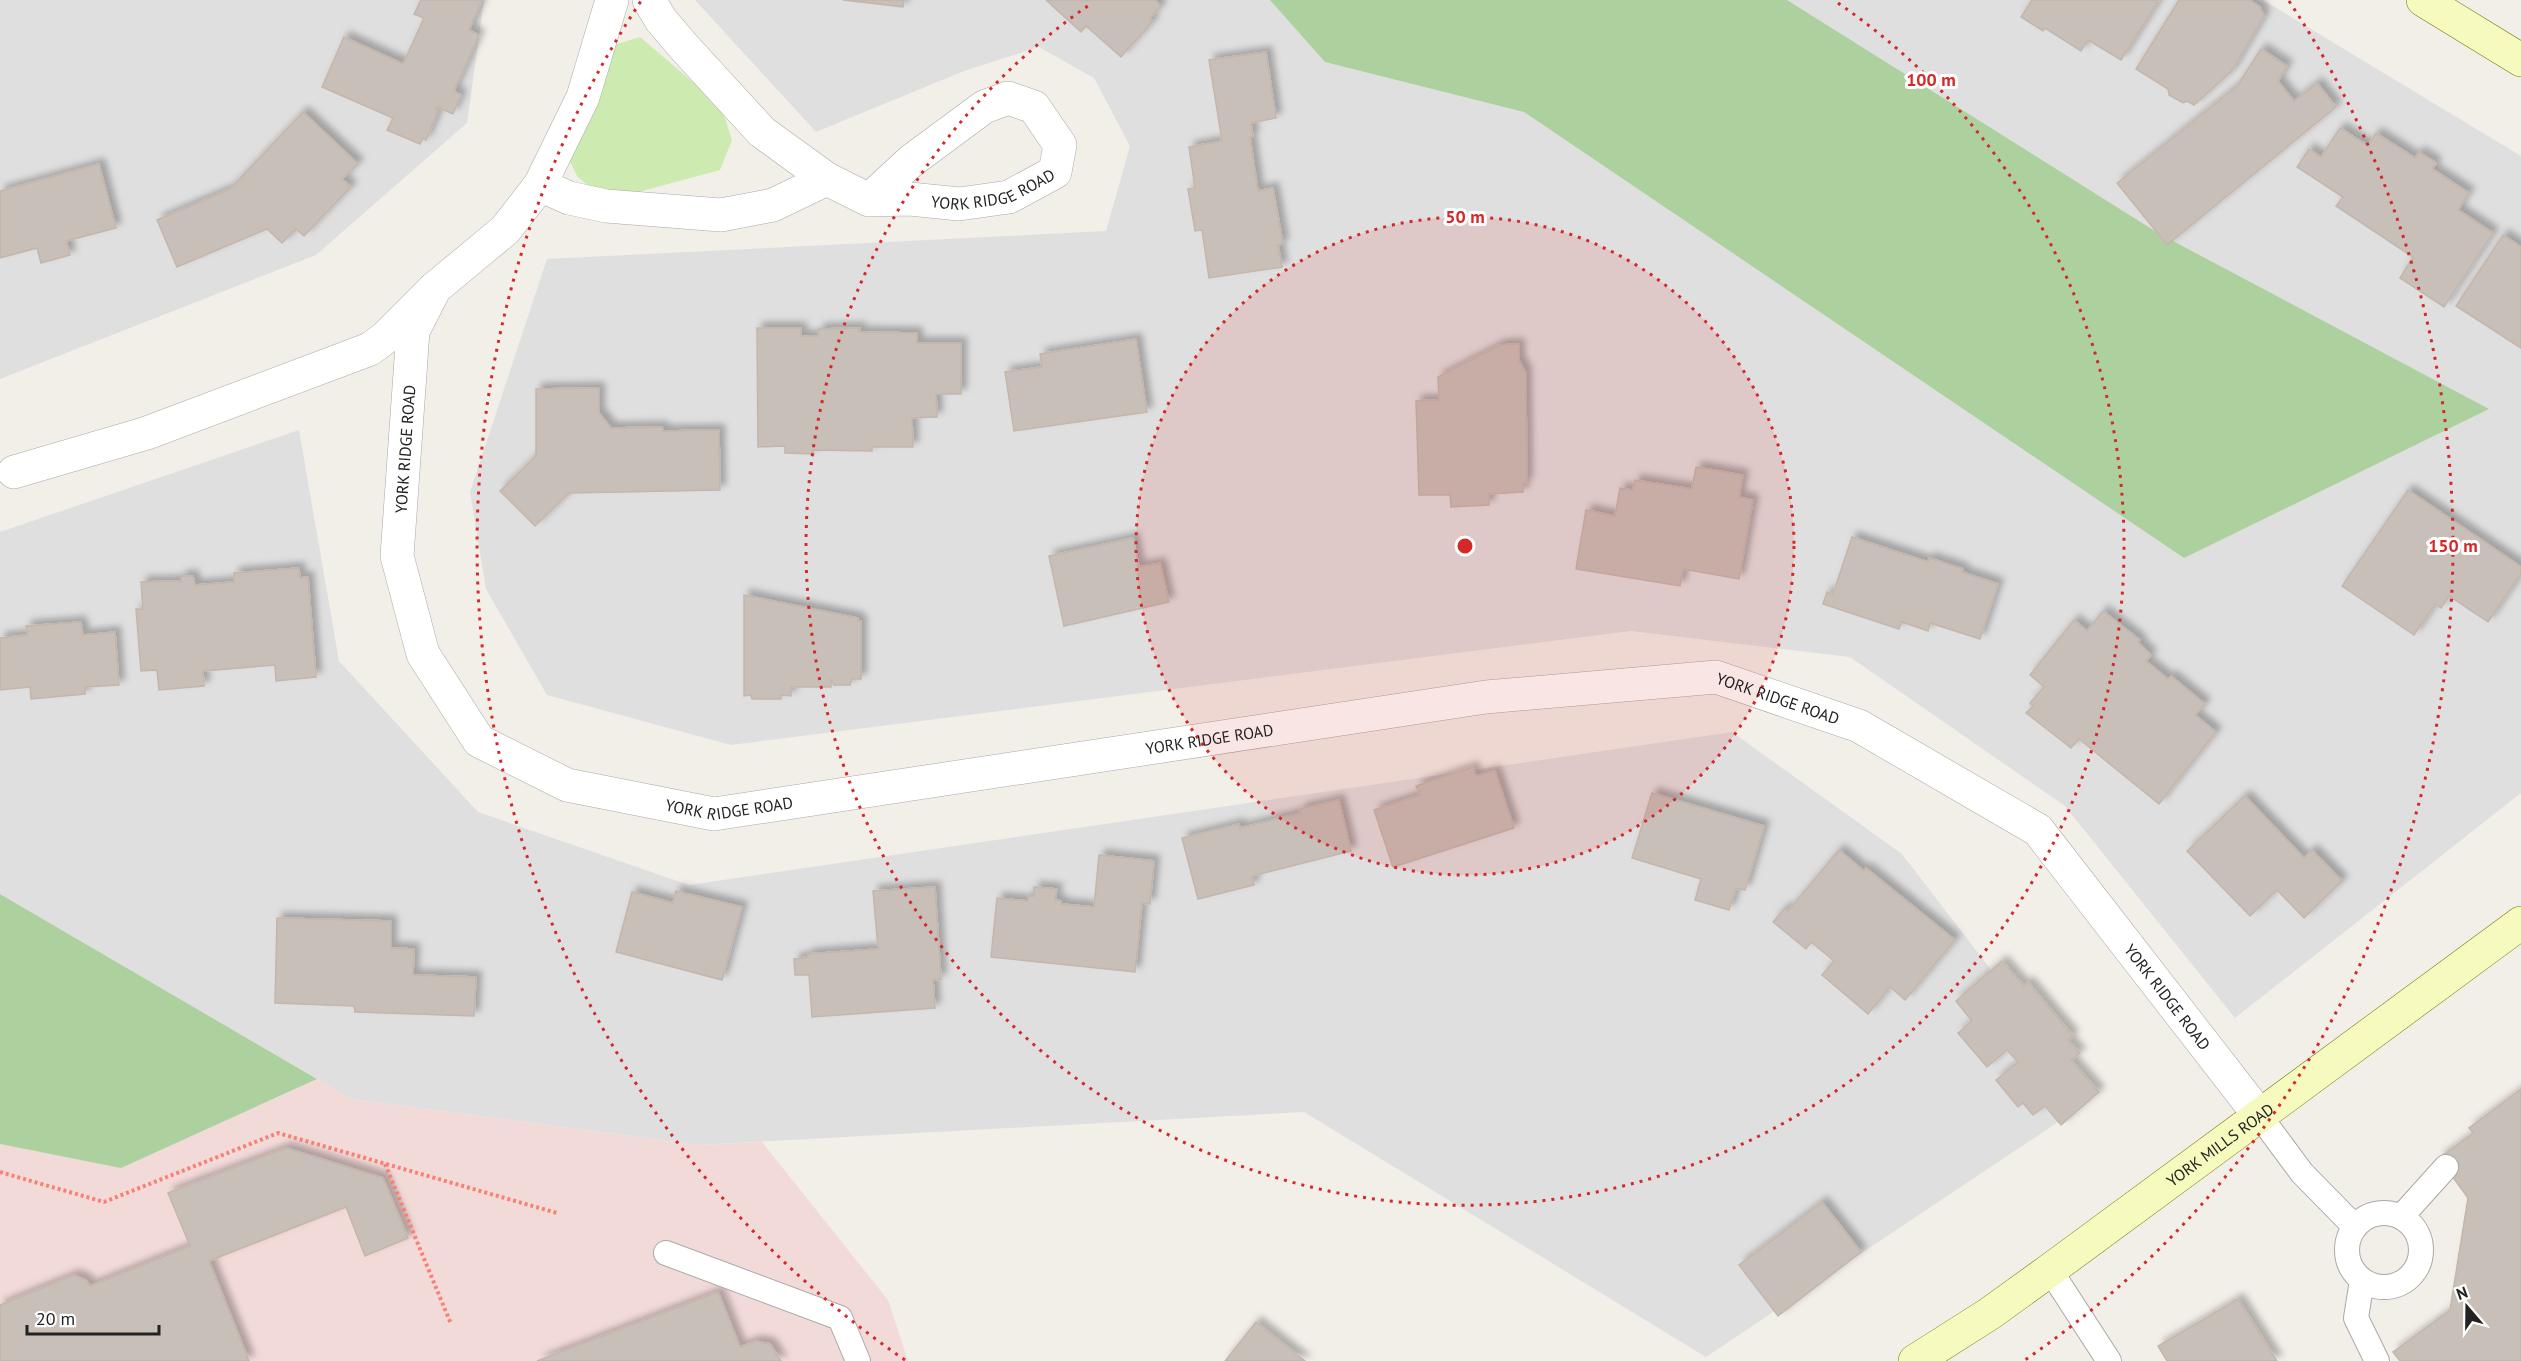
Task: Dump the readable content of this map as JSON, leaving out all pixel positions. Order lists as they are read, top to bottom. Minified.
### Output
{"streets":{"main road":["YORK MILLS ROAD"],"street":["YORK RIDGE ROAD"]},"crossings":[["YORK RIDGE ROAD","YORK MILLS ROAD"]],"scale_bar":"20 m","north":"top","rings":["100 m","50 m","150 m"]}
